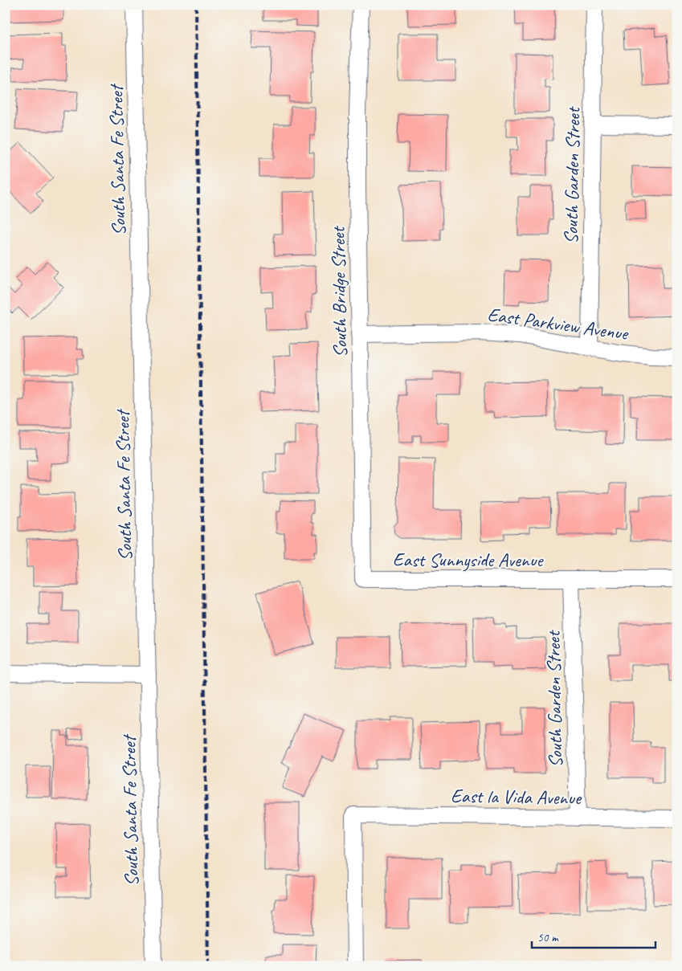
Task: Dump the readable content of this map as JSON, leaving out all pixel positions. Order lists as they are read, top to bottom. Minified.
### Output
{"streets":{"street":["South Santa Fe Street","South Garden Street","South Bridge Street","East Parkview Avenue","East Sunnyside Avenue","East la Vida Avenue"]},"crossings":[["South Garden Street","East Parkview Avenue"],["South Garden Street","East Sunnyside Avenue"],["South Garden Street","East la Vida Avenue"],["South Bridge Street","East Parkview Avenue"],["South Bridge Street","East Sunnyside Avenue"]],"scale_bar":"50 m"}
